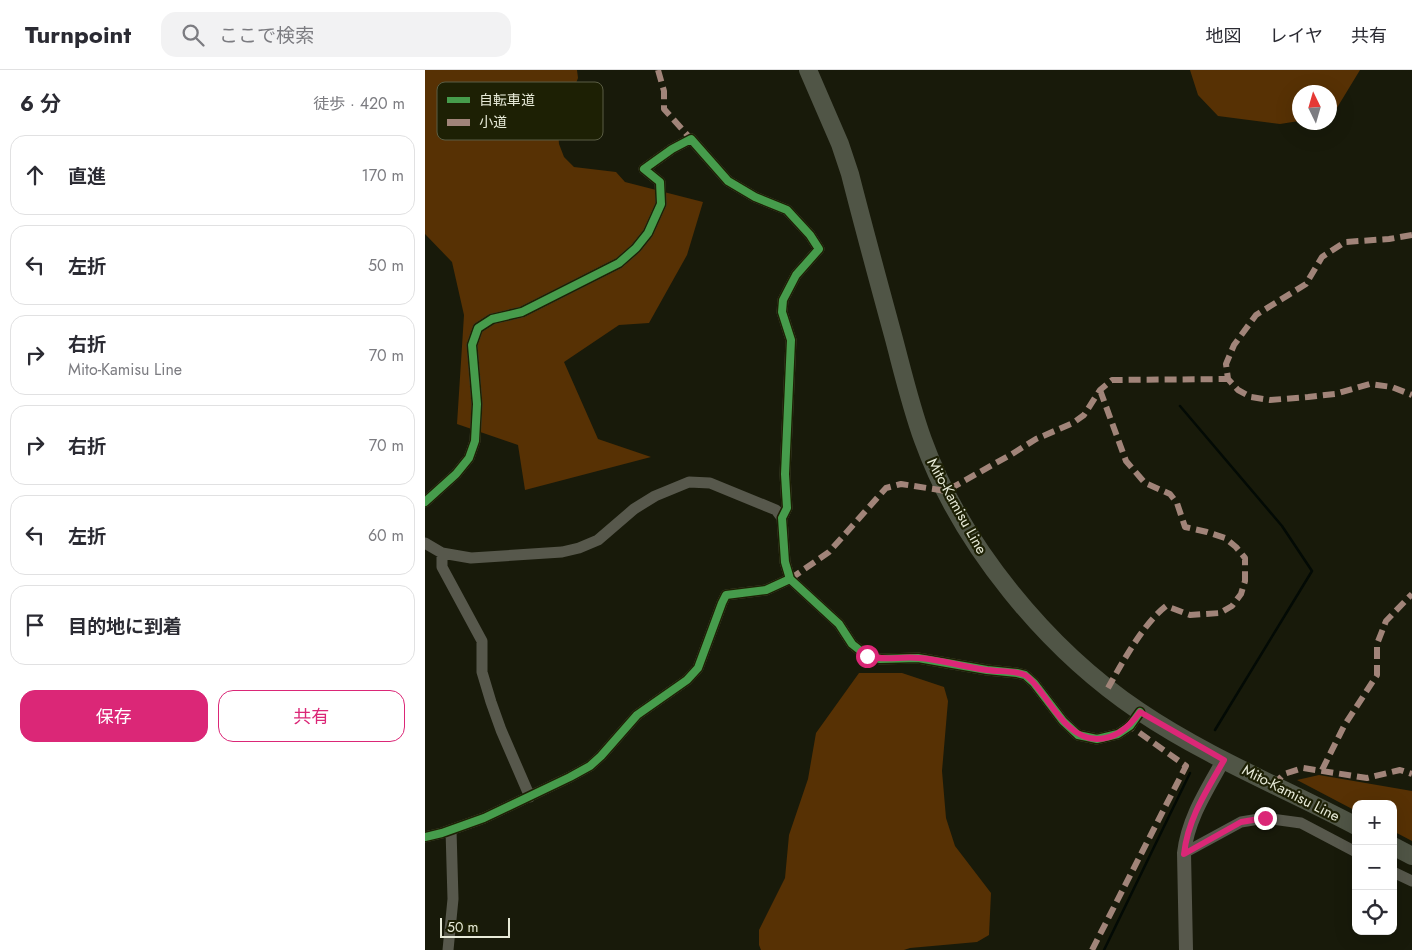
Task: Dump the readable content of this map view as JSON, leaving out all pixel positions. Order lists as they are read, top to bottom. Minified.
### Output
{"streets":{"main road":["Mito-Kamisu Line"]},"legend":["自転車道","小道"],"scale_bar":"50 m","north":"top","page":{"header":"Turnpoint","search":"ここで検索","nav":["地図","レイヤ","共有"],"heading":["6 分","徒歩 · 420 m"],"list":[["直進","170 m"],["左折","50 m"],["右折","Mito-Kamisu Line","70 m"],["右折","70 m"],["左折","60 m"],"目的地に到着"],"buttons":["保存","共有"],"map_buttons":["+","−"],"scale":"50 m"}}
